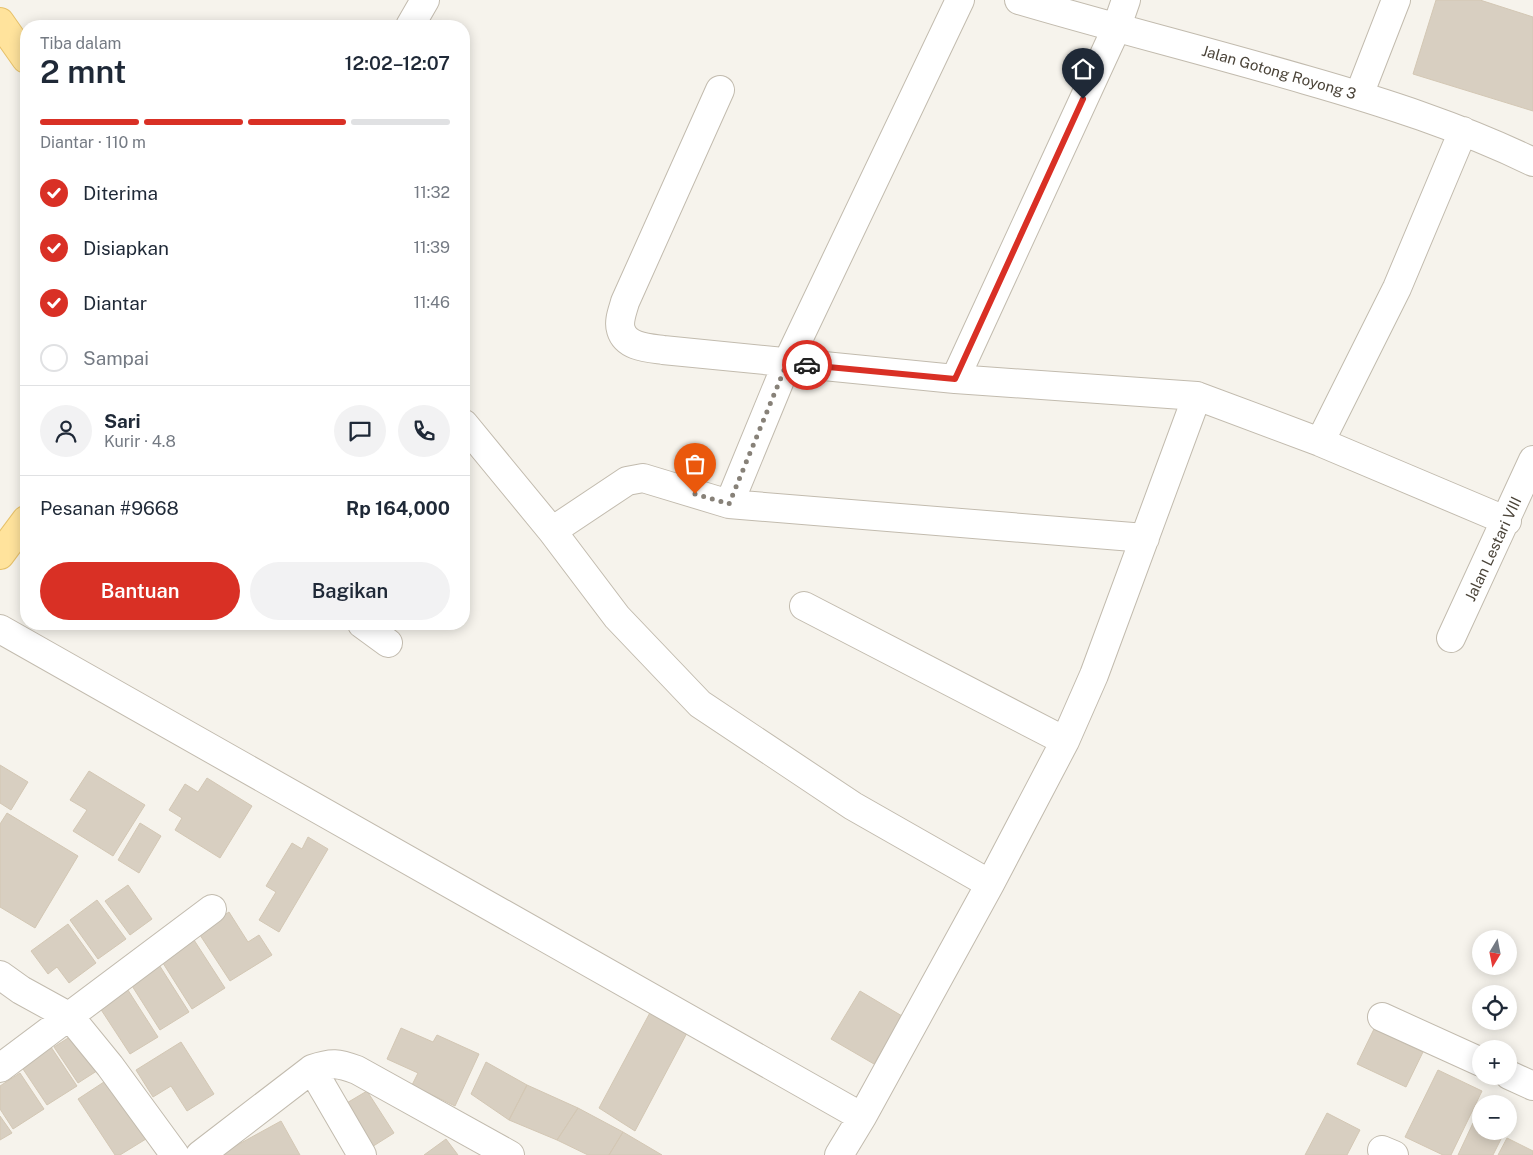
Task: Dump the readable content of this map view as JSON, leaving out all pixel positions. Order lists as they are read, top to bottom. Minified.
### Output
{"streets":{"street":["Jalan Gotong Royong 3","Jalan Lestari VIII"]},"north":"bottom","page":{"heading":["2 mnt","Tiba dalam","12:02–12:07"],"panel":["Sari","Kurir · 4.8","Pesanan #9668","Rp 164,000"],"bar":"Diantar · 110 m","list":[["Diterima","11:32"],["Disiapkan","11:39"],["Diantar","11:46"],"Sampai"],"buttons":["Bantuan","Bagikan"],"map_buttons":["+","−"]}}
